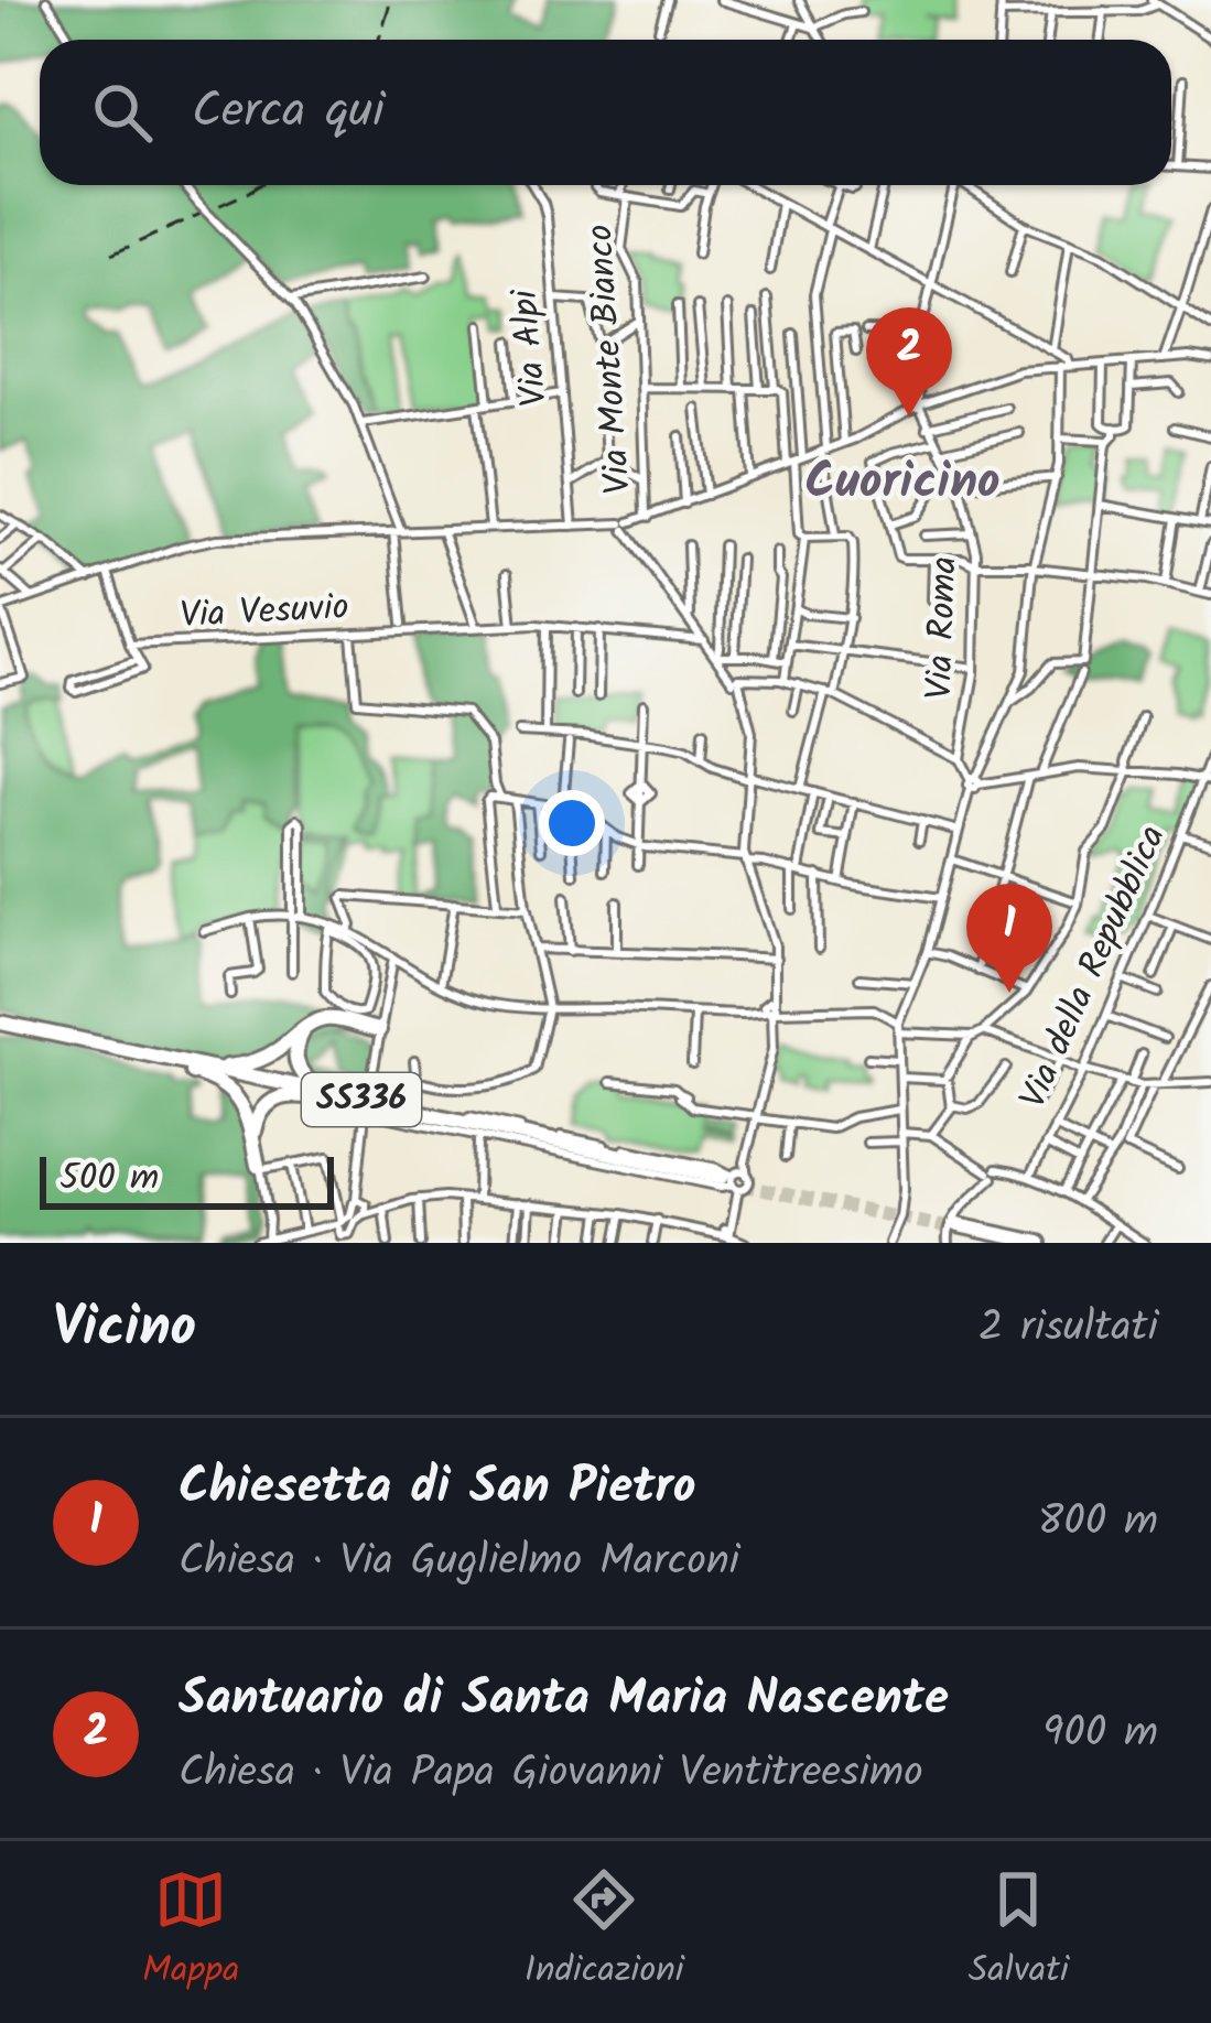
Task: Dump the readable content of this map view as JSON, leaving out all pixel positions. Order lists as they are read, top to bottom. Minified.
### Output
{"streets":{"highway":["SS336"],"street":["Via Alpi","Via Monte Bianco","Via Vesuvio","Via Roma","Via della Repubblica"]},"districts":["Cuoricino"],"scale_bar":"500 m","page":{"search":"Cerca qui","pins":["2","1"],"scale":"500 m","heading":["Vicino","2 risultati"],"list":[{"mark":"1","name":"Chiesetta di San Pietro","note":"Chiesa · Via Guglielmo Marconi","value":"800 m"},{"mark":"2","name":"Santuario di Santa Maria Nascente","note":"Chiesa · Via Papa Giovanni Ventitreesimo","value":"900 m"}],"nav":["Mappa","Indicazioni","Salvati"]}}
